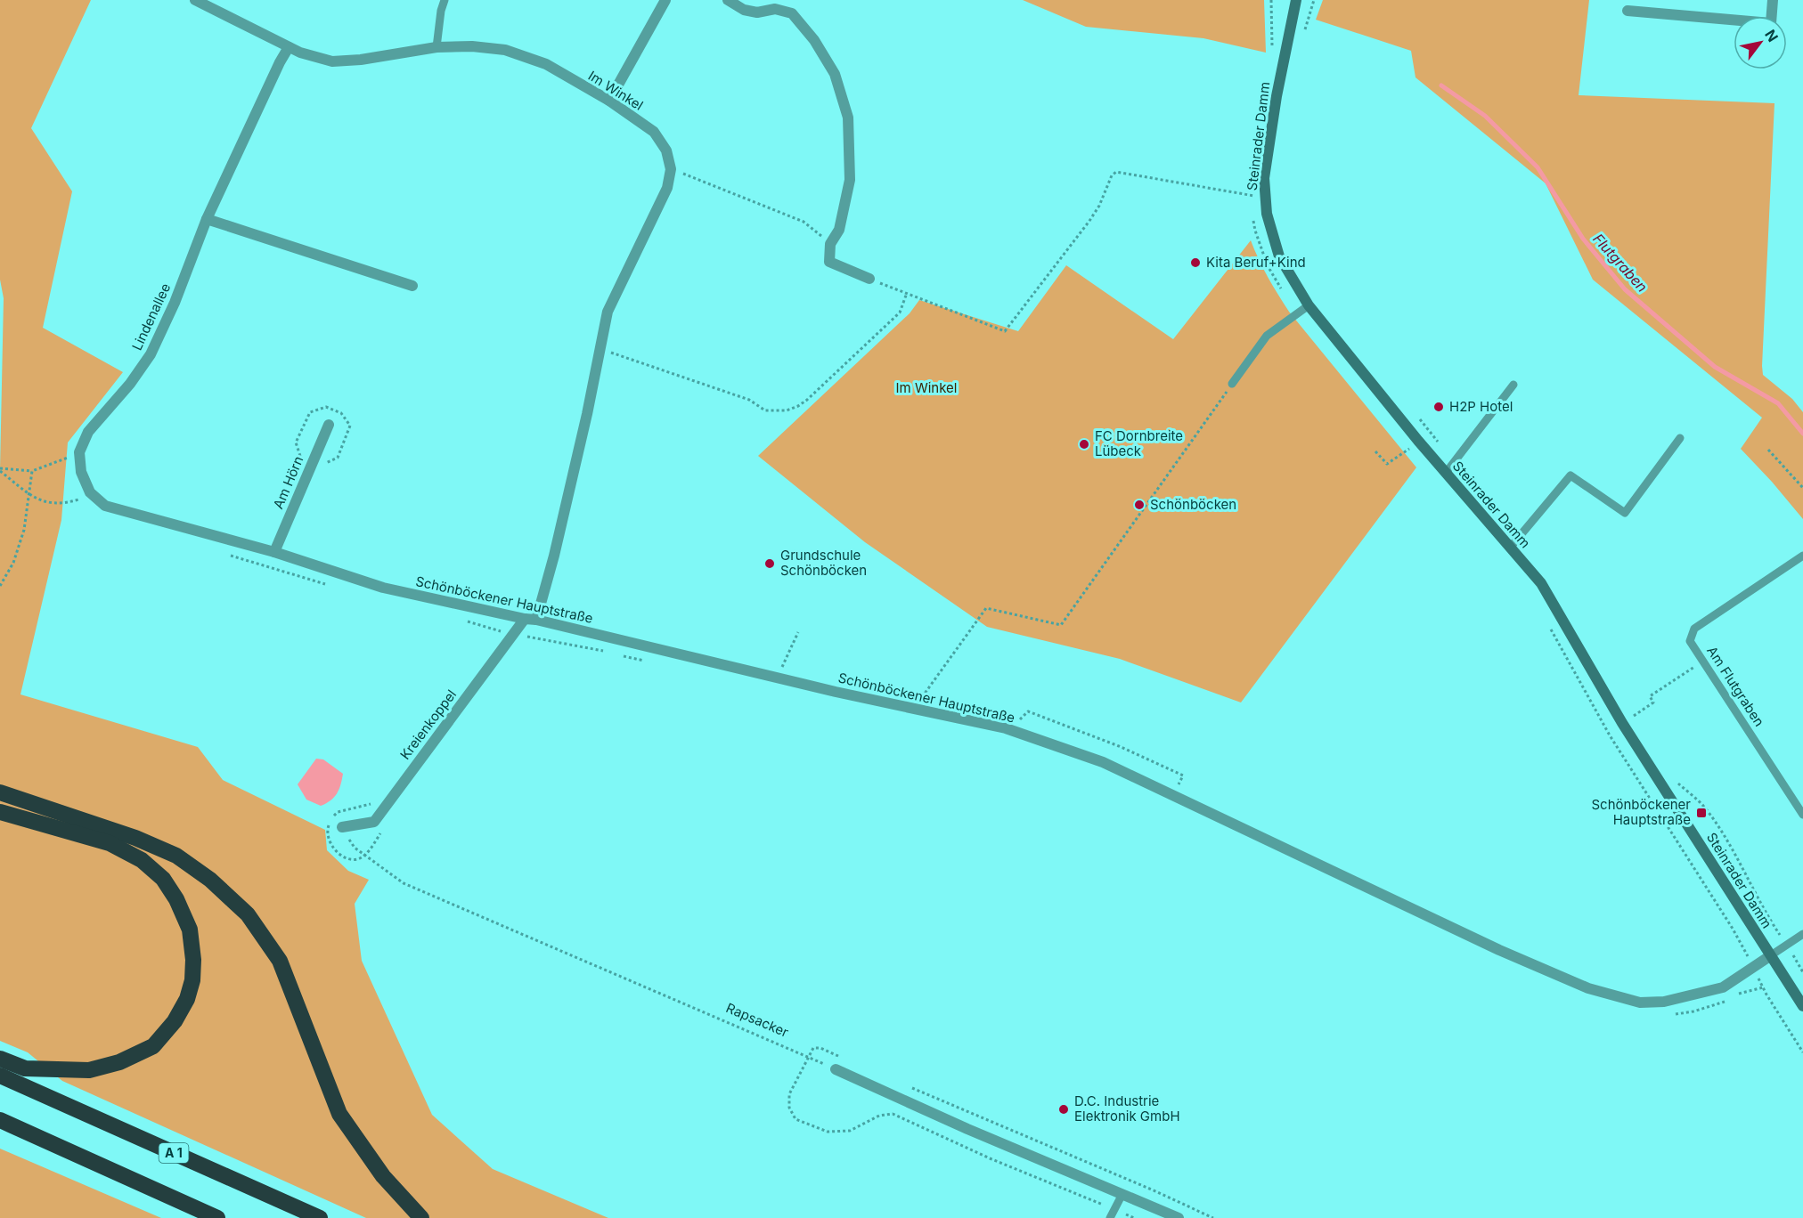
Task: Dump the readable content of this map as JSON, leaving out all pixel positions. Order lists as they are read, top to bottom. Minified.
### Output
{"streets":{"highway":["A 1"],"main road":["Steinrader Damm"],"street":["Im Winkel","Lindenallee","Am Hörn","Schönböckener Hauptstraße","Kreienkoppel"],"lane":["Am Flutgraben"],"path":["Rapsacker"]},"crossings":[["Im Winkel","Lindenallee"],["Steinrader Damm","Schönböckener Hauptstraße"],["Lindenallee","Schönböckener Hauptstraße"],["Am Hörn","Schönböckener Hauptstraße"],["Schönböckener Hauptstraße","Kreienkoppel"],["Kreienkoppel","Rapsacker"]],"water":["Flutgraben"],"parks":["Im Winkel"],"places":{"other":["Kita Beruf+Kind","H2P Hotel","FC Dornbreite Lübeck","Schönböcken","Grundschule Schönböcken","D.C. Industrie Elektronik GmbH"],"transit":["Schönböckener Hauptstraße"]},"north":"top right"}
